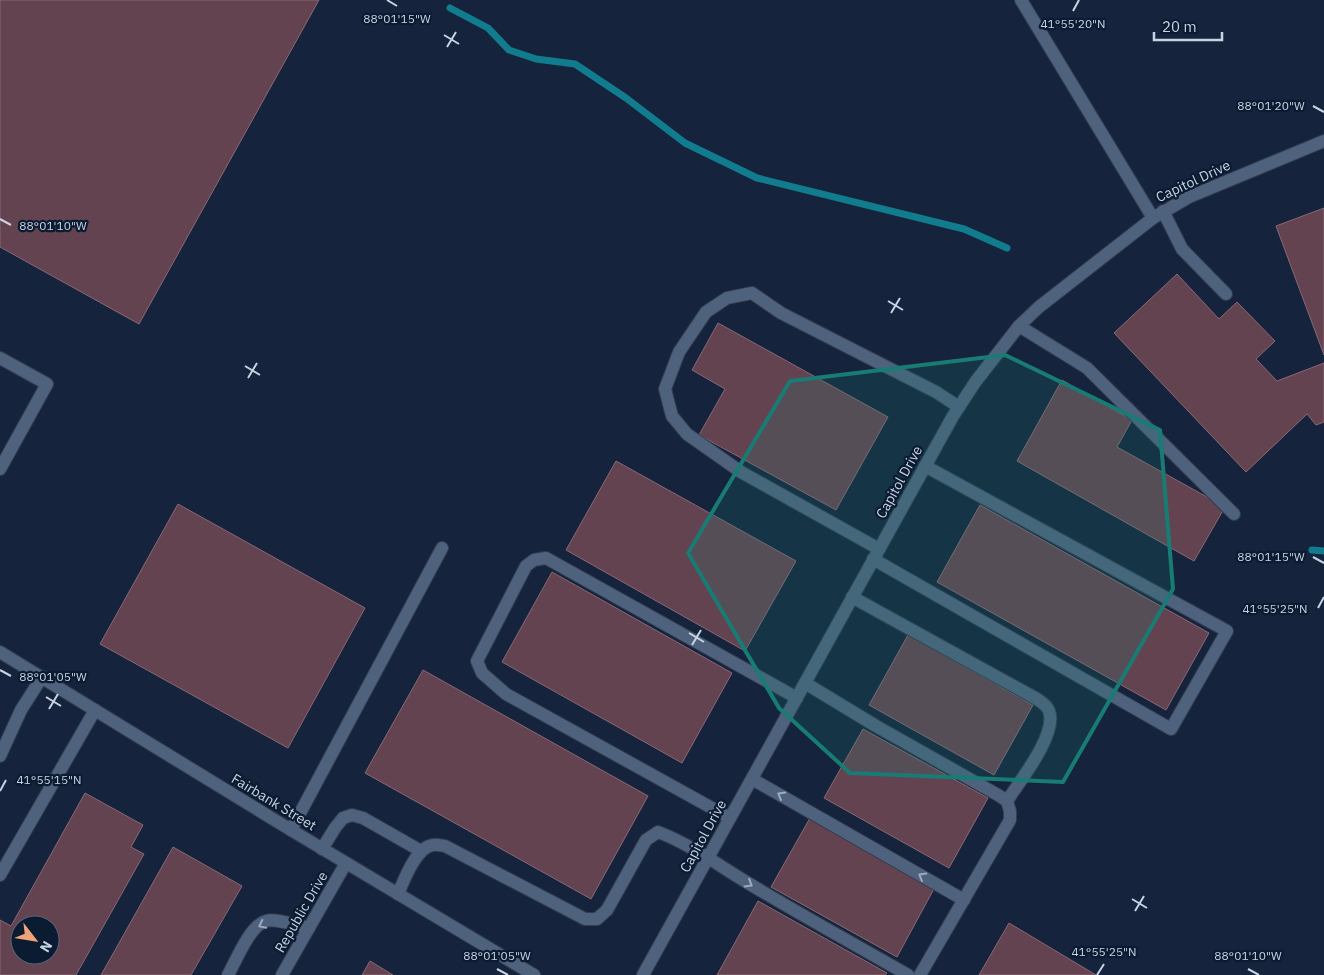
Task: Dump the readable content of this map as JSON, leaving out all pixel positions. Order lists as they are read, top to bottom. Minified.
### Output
{"streets":{"street":["Capitol Drive","Fairbank Street","Republic Drive"]},"crossings":[["Fairbank Street","Republic Drive"]],"scale_bar":"20 m","north":"bottom right","coordinates":["88°01'15\"W","41°55'20\"N","88°01'20\"W","88°01'10\"W","41°55'25\"N","88°01'05\"W","41°55'15\"N"]}
